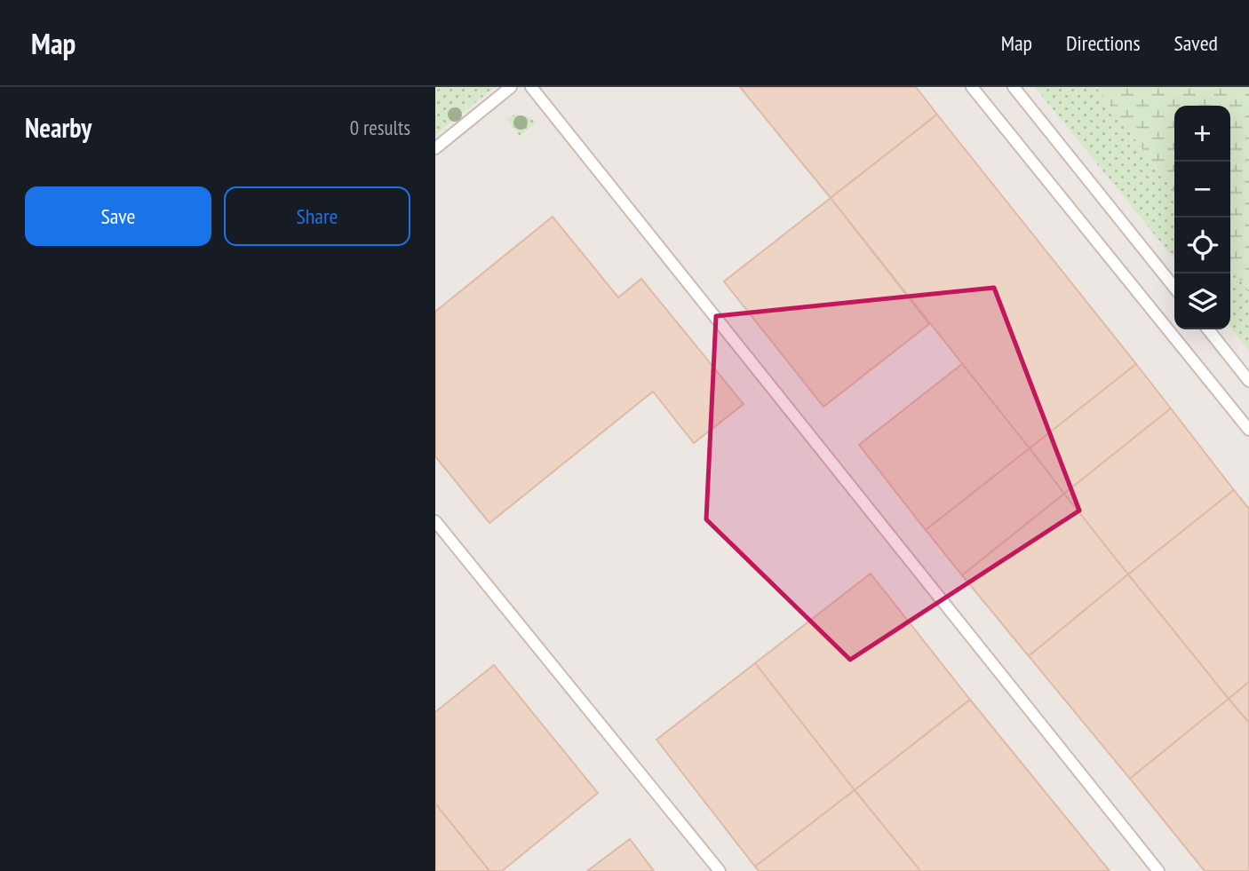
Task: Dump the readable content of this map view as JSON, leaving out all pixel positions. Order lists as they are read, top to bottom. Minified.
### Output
{"page":{"header":"Map","nav":["Map","Directions","Saved"],"heading":["Nearby","0 results"],"map_buttons":["+","−"],"buttons":["Save","Share"]}}
